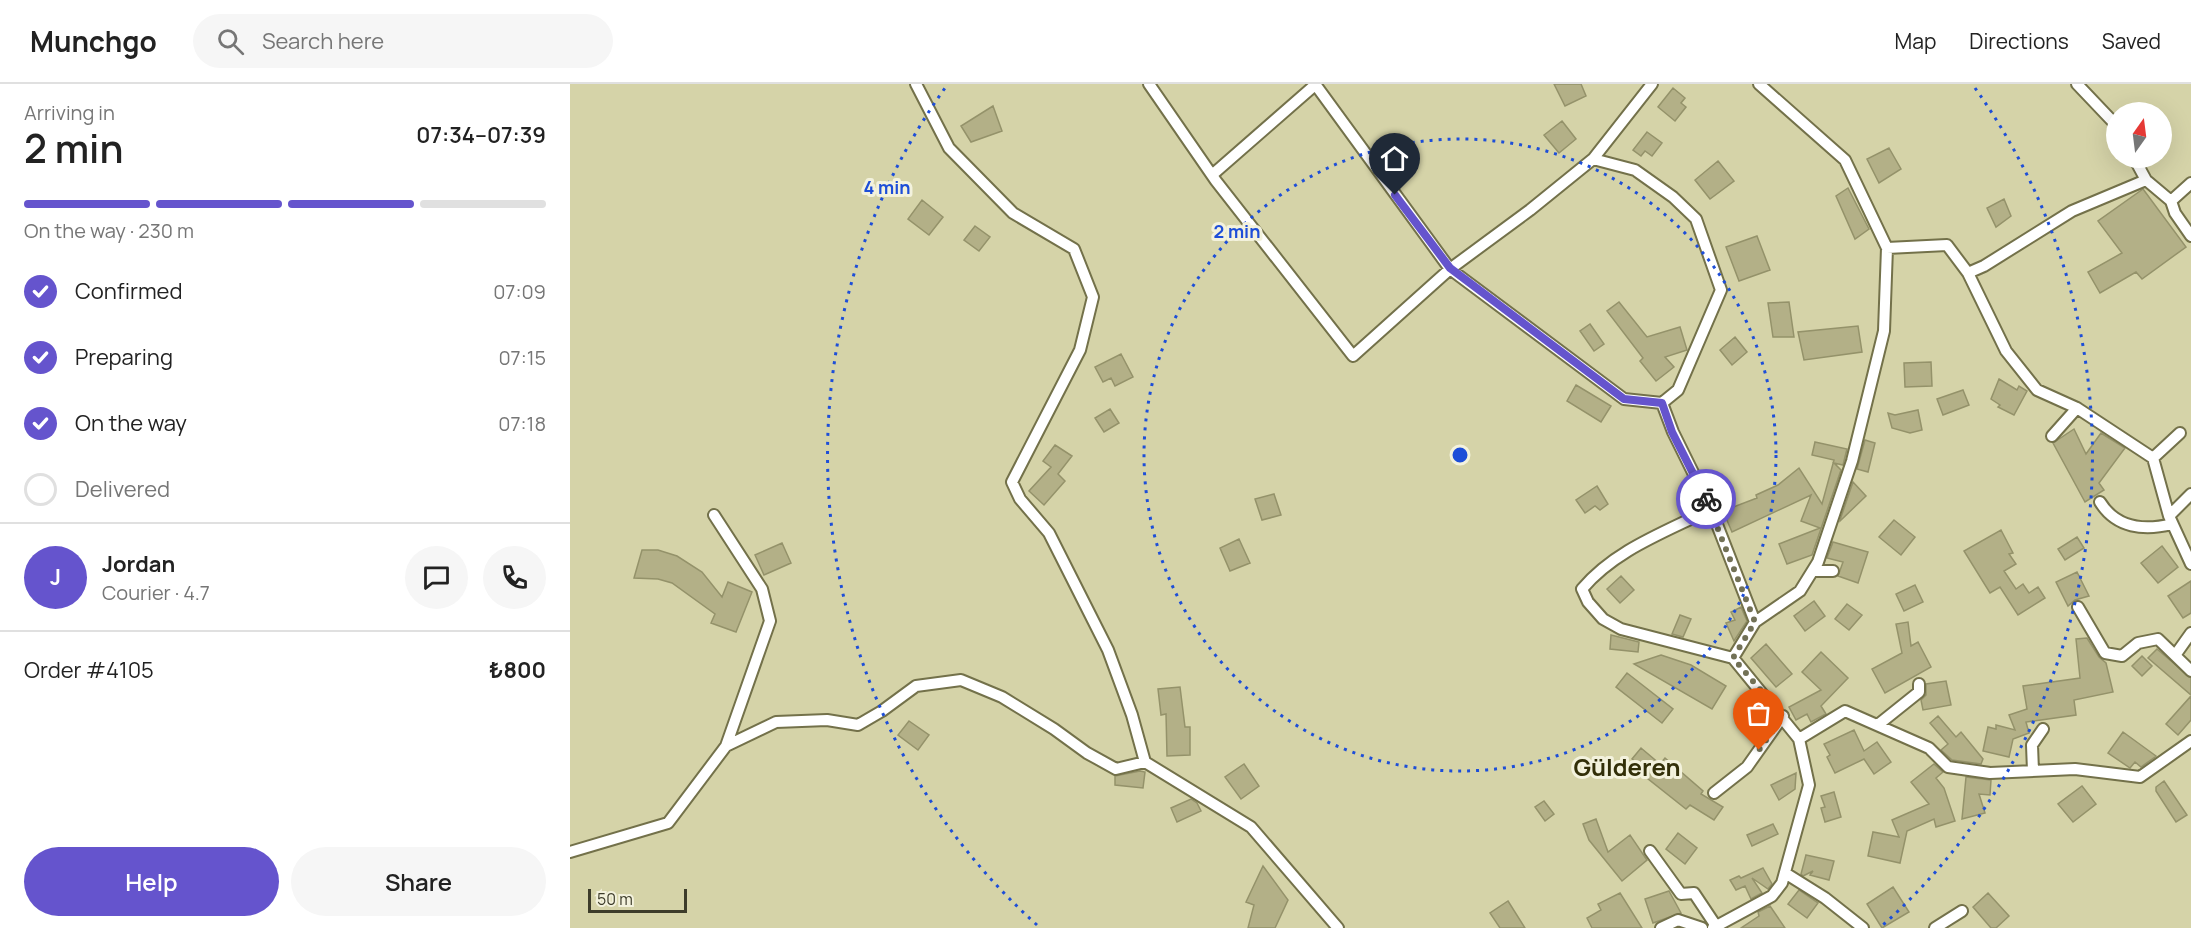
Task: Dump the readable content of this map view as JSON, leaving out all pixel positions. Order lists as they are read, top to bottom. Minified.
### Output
{"districts":["Gülderen"],"scale_bar":"50 m","north":"top","page":{"header":"Munchgo","search":"Search here","nav":["Map","Directions","Saved"],"heading":["2 min","Arriving in","07:34–07:39"],"panel":["Jordan","Courier · 4.7","Order #4105","₺800"],"bar":"On the way · 230 m","list":[["Confirmed","07:09"],["Preparing","07:15"],["On the way","07:18"],"Delivered"],"round":"J","buttons":["Help","Share"],"scale":"50 m"},"rings":["4 min","2 min"]}
